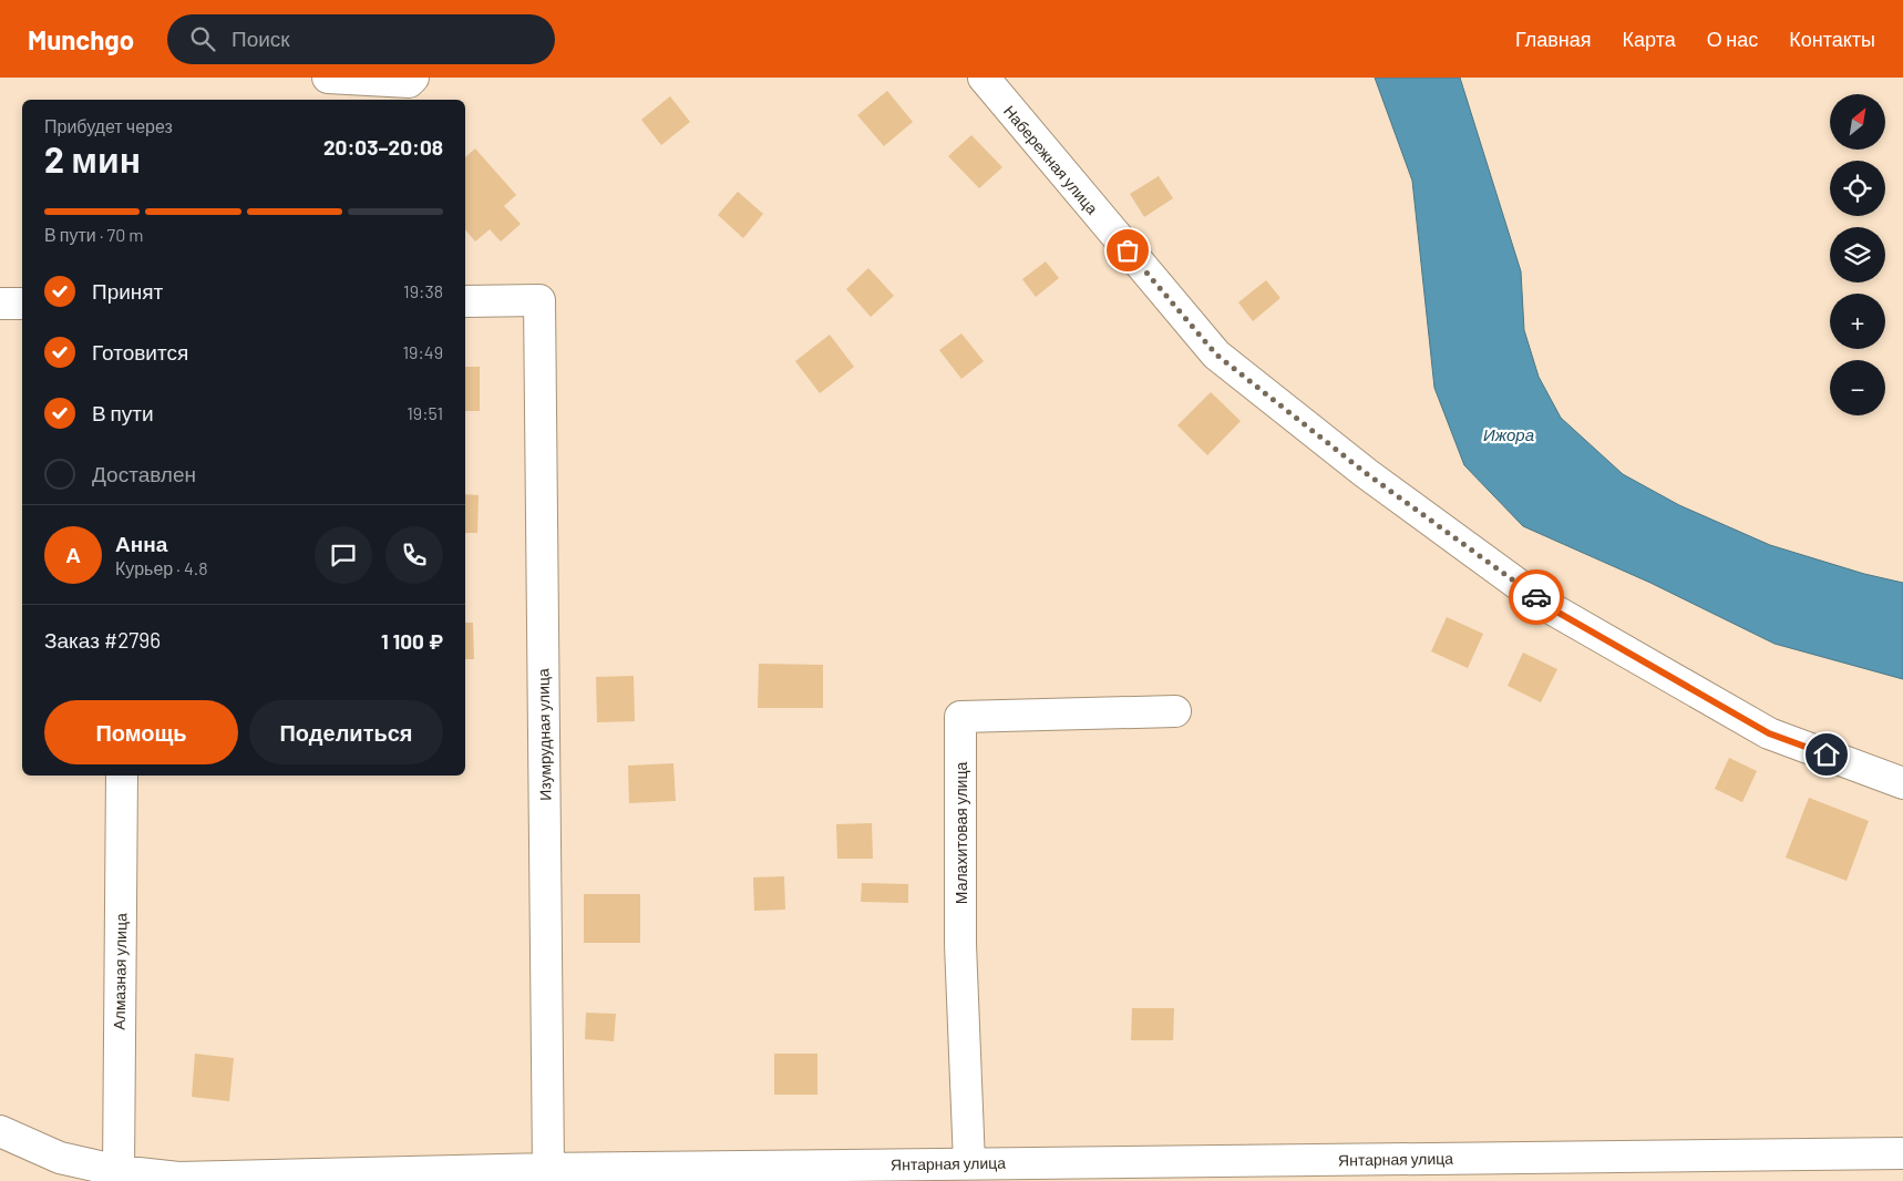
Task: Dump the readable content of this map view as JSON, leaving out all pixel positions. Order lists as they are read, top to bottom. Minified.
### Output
{"streets":{"street":["Набережная улица","Изумрудная улица","Малахитовая улица","Алмазная улица","Янтарная улица"]},"crossings":[["Изумрудная улица","Янтарная улица"],["Малахитовая улица","Янтарная улица"],["Алмазная улица","Янтарная улица"]],"water":["Ижора"],"north":"top right","page":{"header":"Munchgo","search":"Поиск","nav":["Главная","Карта","О нас","Контакты"],"map_buttons":["+","−"],"heading":["2 мин","Прибудет через","20:03–20:08"],"panel":["Анна","Курьер · 4.8","Заказ #2796","1 100 ₽"],"bar":"В пути · 70 m","list":[["Принят","19:38"],["Готовится","19:49"],["В пути","19:51"],"Доставлен"],"round":"А","buttons":["Помощь","Поделиться"]}}
